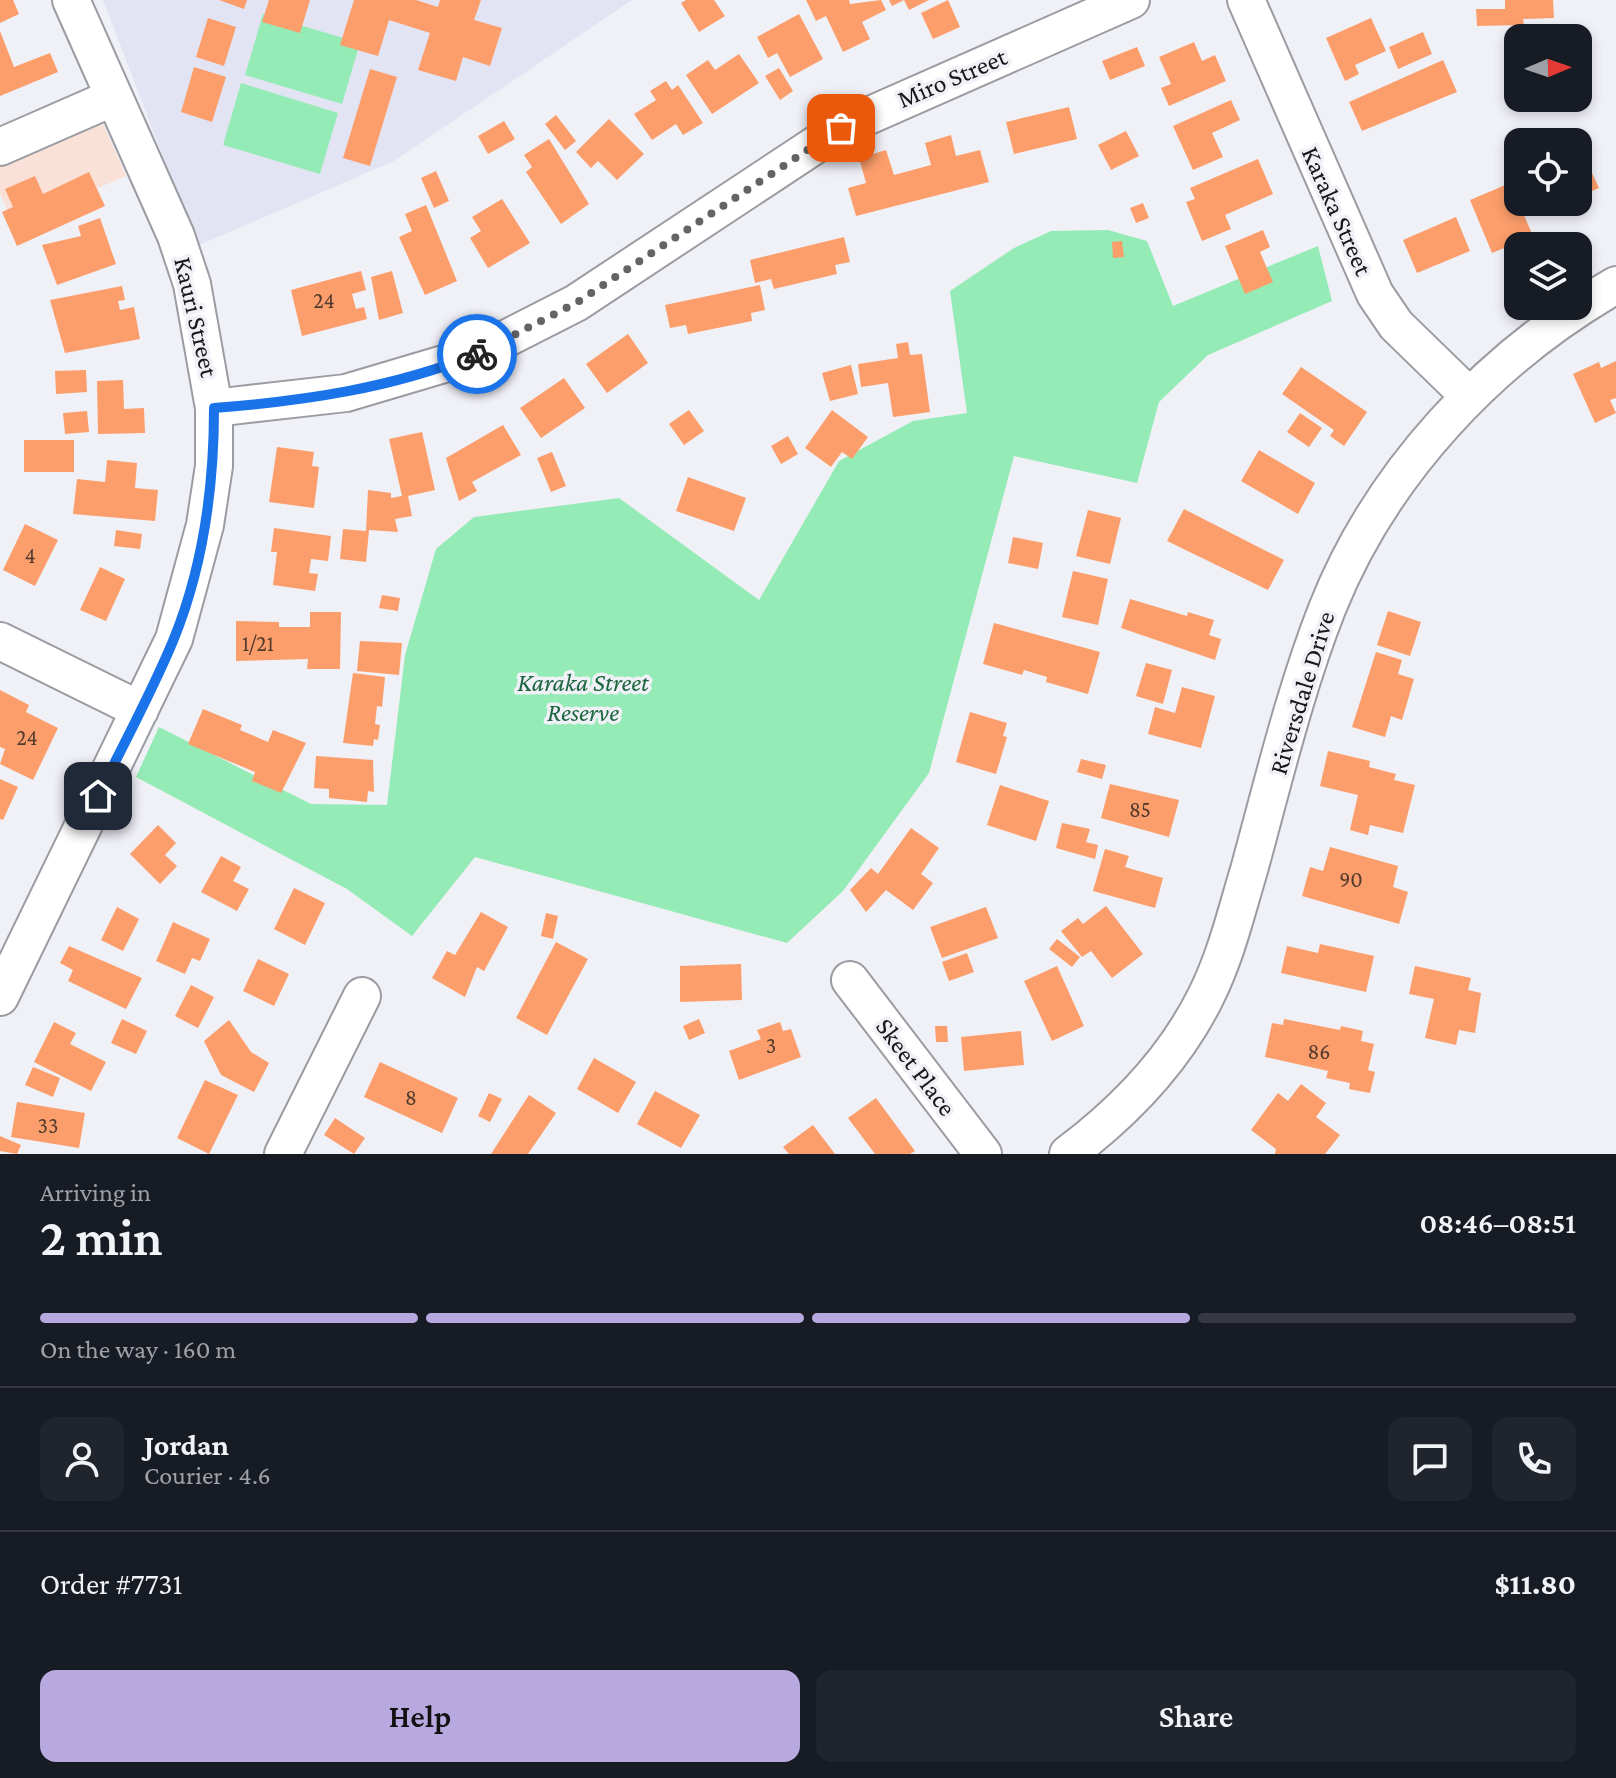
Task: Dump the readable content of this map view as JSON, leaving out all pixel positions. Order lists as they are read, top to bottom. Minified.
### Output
{"streets":{"street":["Miro Street","Karaka Street","Kauri Street","Riversdale Drive","Skeet Place"]},"crossings":[["Miro Street","Kauri Street"],["Karaka Street","Riversdale Drive"]],"parks":["Karaka Street Reserve"],"house_numbers":["24","4","1/21","24","85","90","3","86","8","33"],"north":"right","page":{"heading":["2 min","Arriving in","08:46–08:51"],"panel":["Jordan","Courier · 4.6","Order #7731","$11.80"],"bar":"On the way · 160 m","buttons":["Help","Share"]}}
